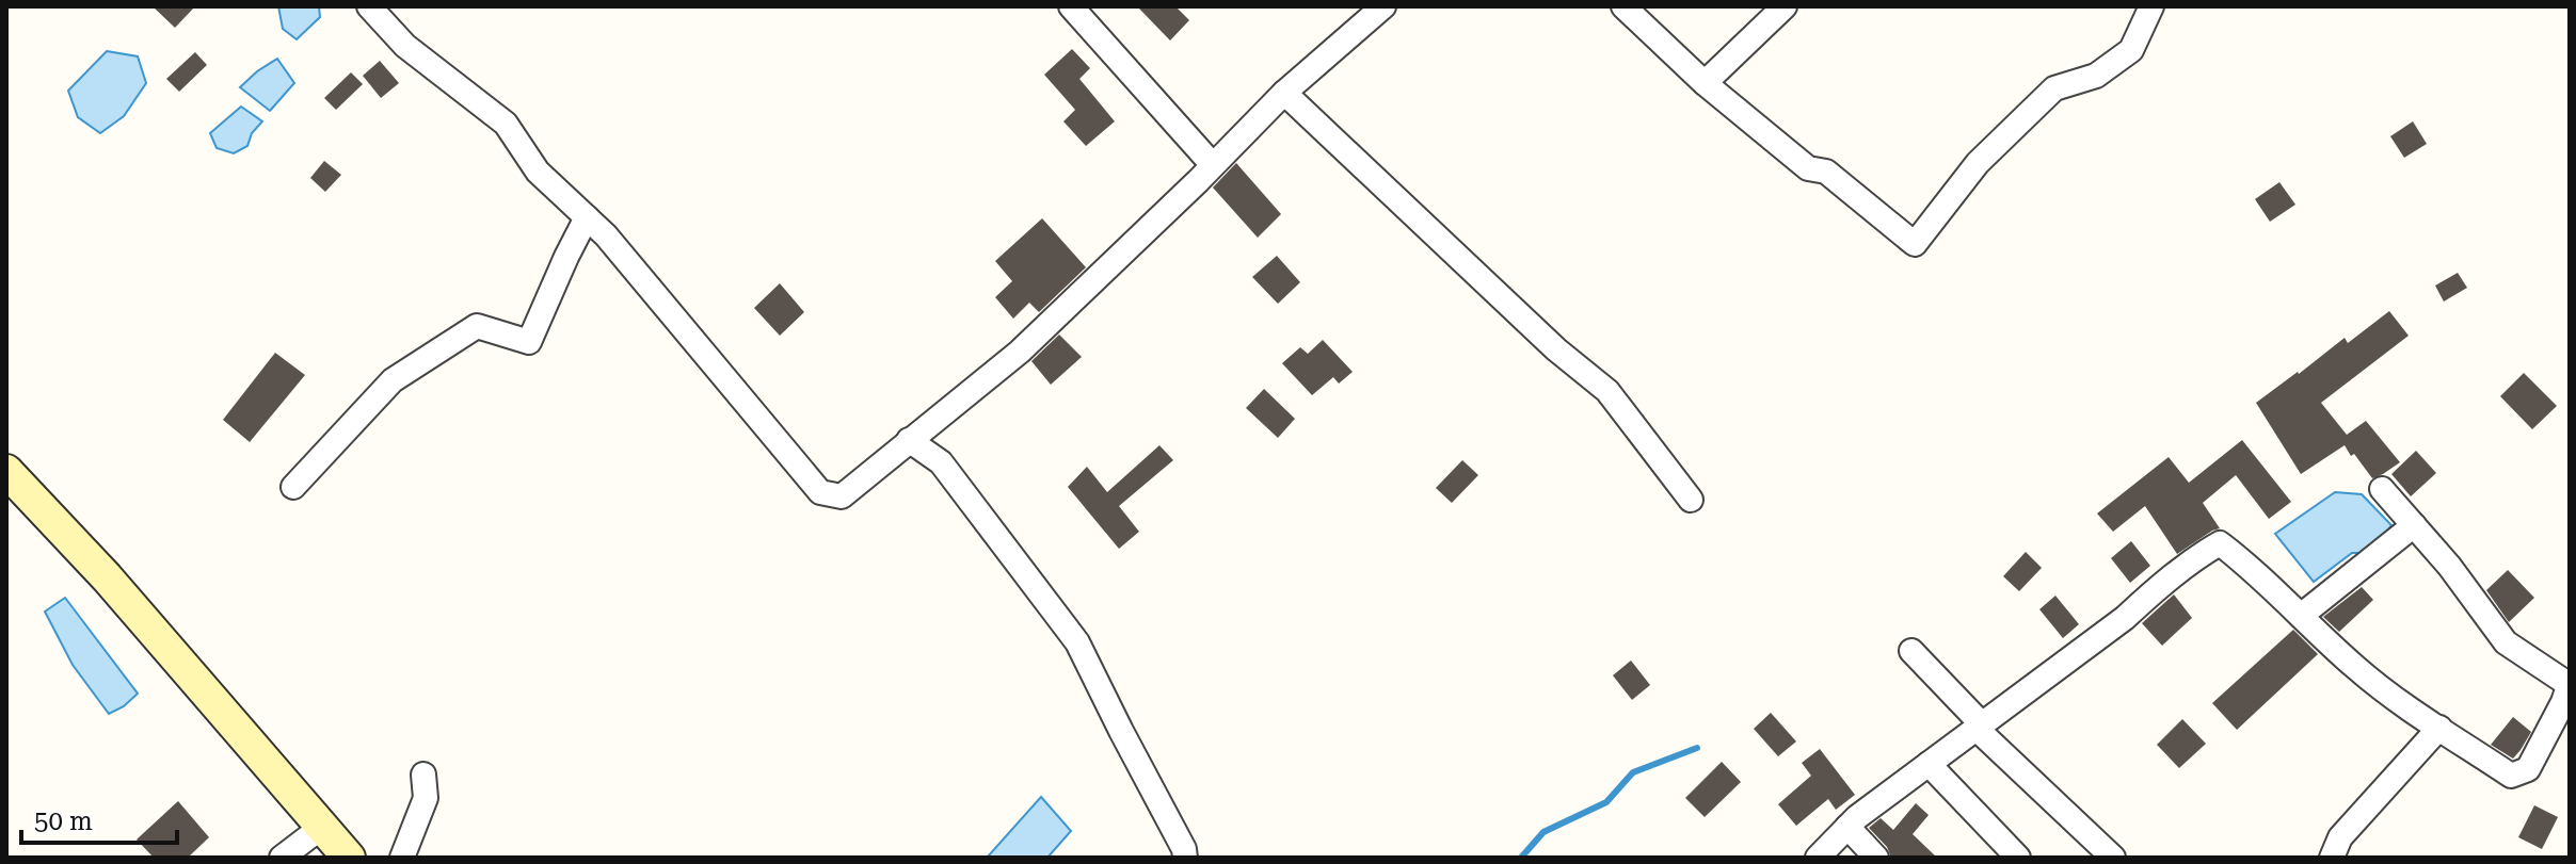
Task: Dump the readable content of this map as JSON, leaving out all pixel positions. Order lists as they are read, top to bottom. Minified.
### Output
{"scale_bar":"50 m"}
